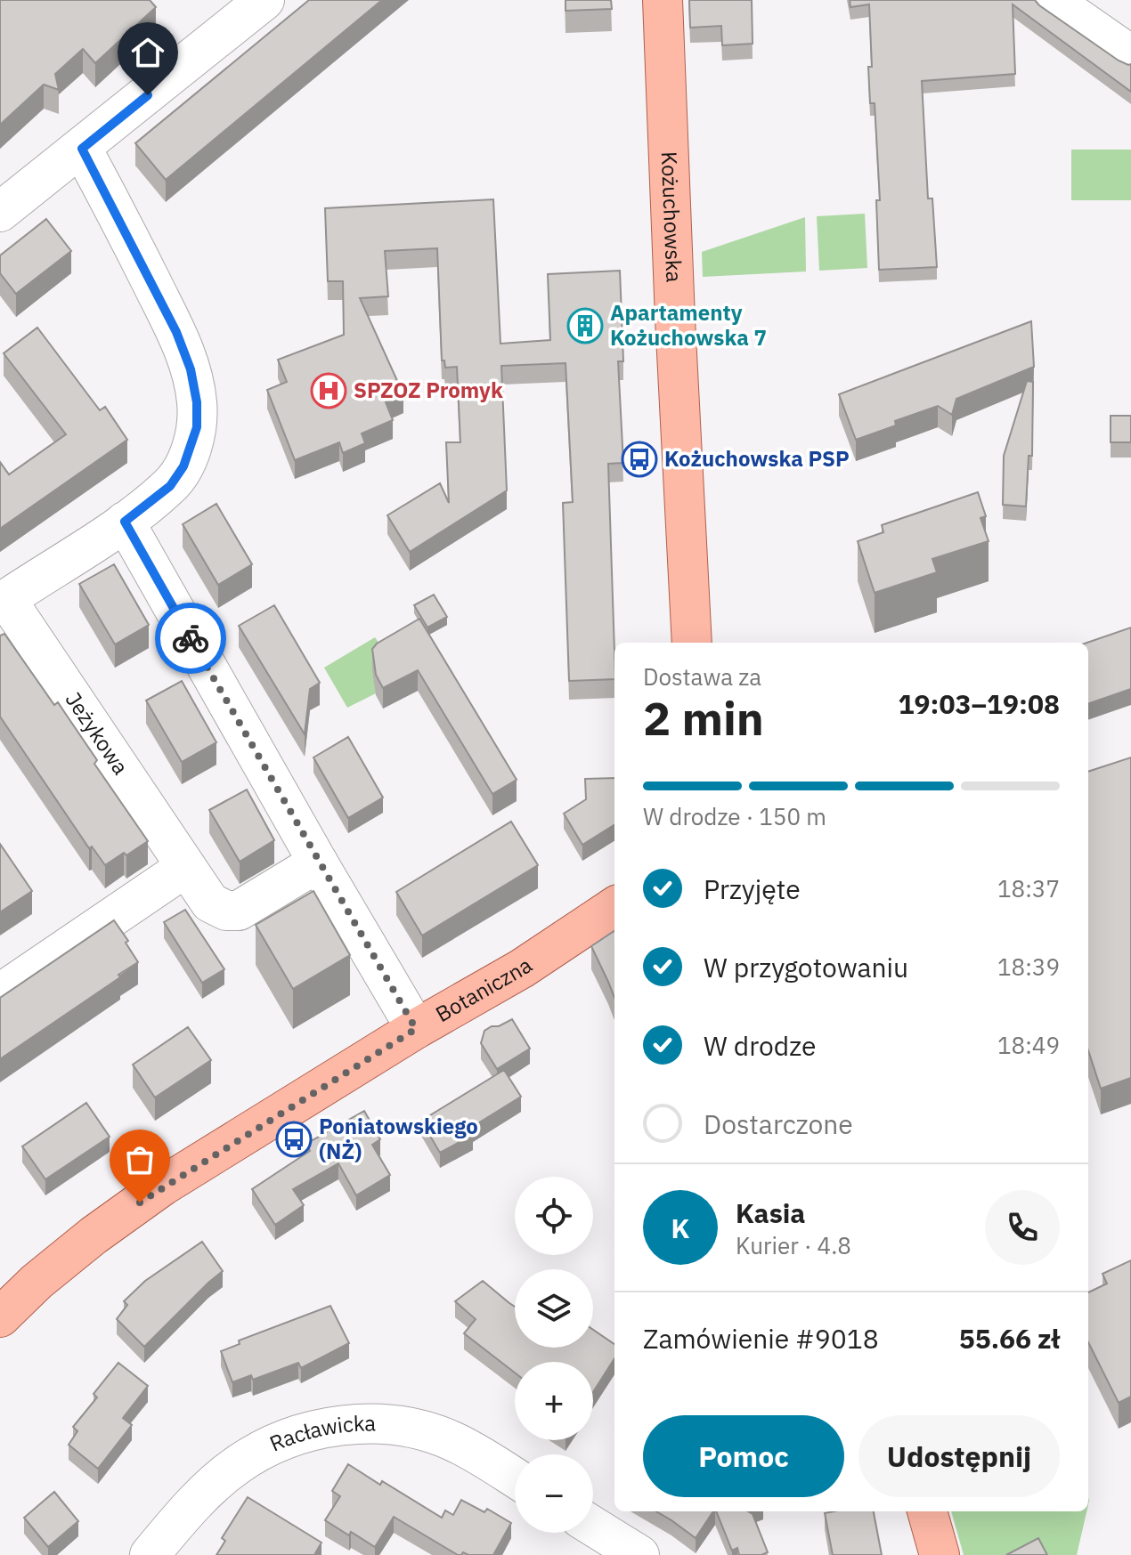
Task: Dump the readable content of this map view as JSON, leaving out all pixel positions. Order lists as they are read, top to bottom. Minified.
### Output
{"streets":{"main road":["Kożuchowska","Botaniczna"],"street":["Jeżykowa","Racławicka"]},"places":{"building":["Apartamenty Kożuchowska 7"],"hospital":["SPZOZ Promyk"],"bus stop":["Kożuchowska PSP","Poniatowskiego (NŻ)"]},"page":{"heading":["2 min","Dostawa za","19:03–19:08"],"panel":["Kasia","Kurier · 4.8","Zamówienie #9018","55.66 zł"],"bar":"W drodze · 150 m","list":[["Przyjęte","18:37"],["W przygotowaniu","18:39"],["W drodze","18:49"],"Dostarczone"],"map_buttons":["+","−"],"round":"K","buttons":["Pomoc","Udostępnij"]}}
